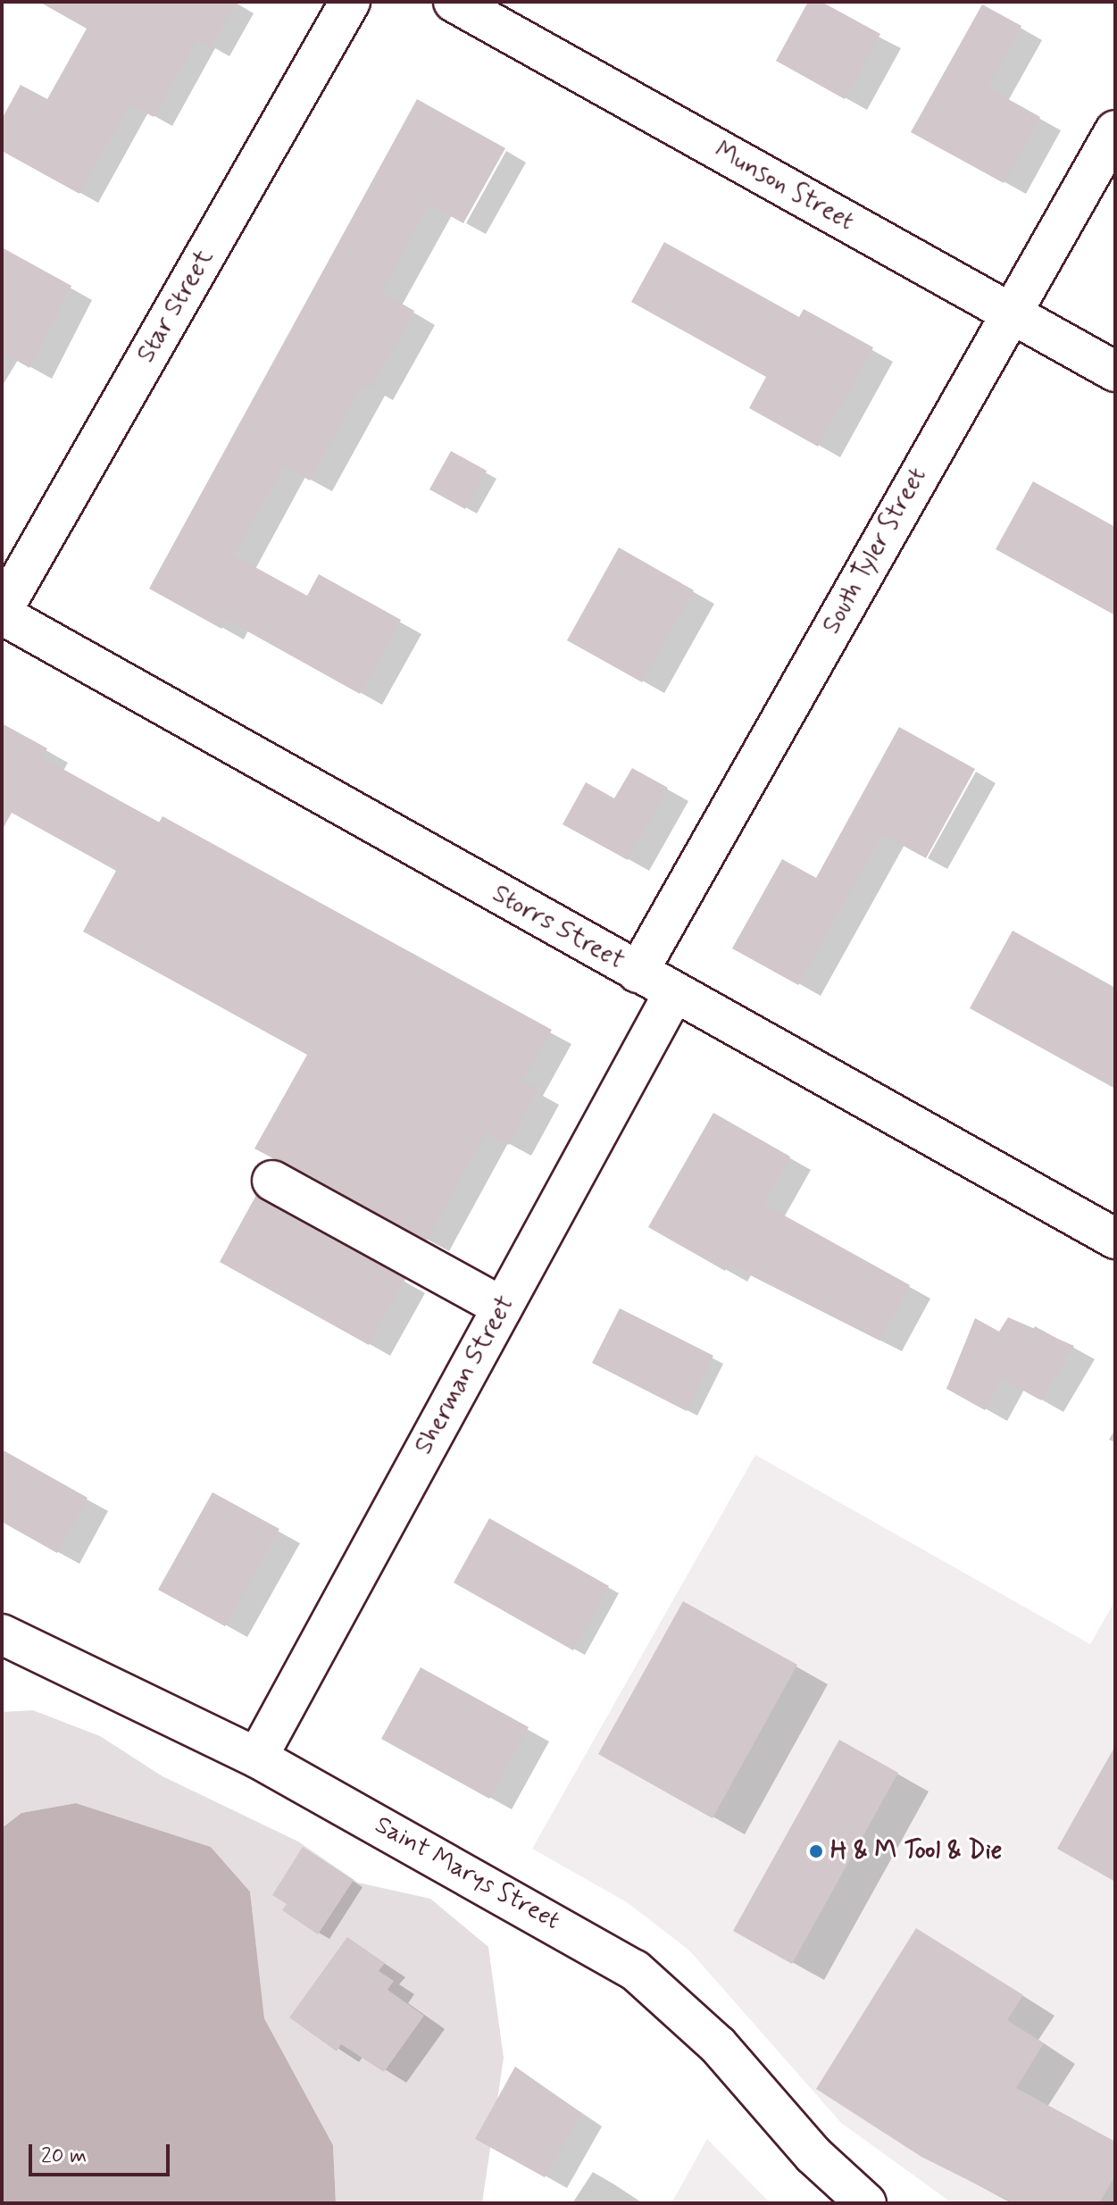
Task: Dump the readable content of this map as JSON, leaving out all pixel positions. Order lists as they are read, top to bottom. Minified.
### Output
{"streets":{"street":["Munson Street","Star Street","South Tyler Street","Storrs Street","Sherman Street","Saint Marys Street"]},"crossings":[["Munson Street","South Tyler Street"],["Star Street","Storrs Street"],["South Tyler Street","Storrs Street"],["Storrs Street","Sherman Street"],["Sherman Street","Saint Marys Street"]],"places":["H & M Tool & Die"],"scale_bar":"20 m"}
